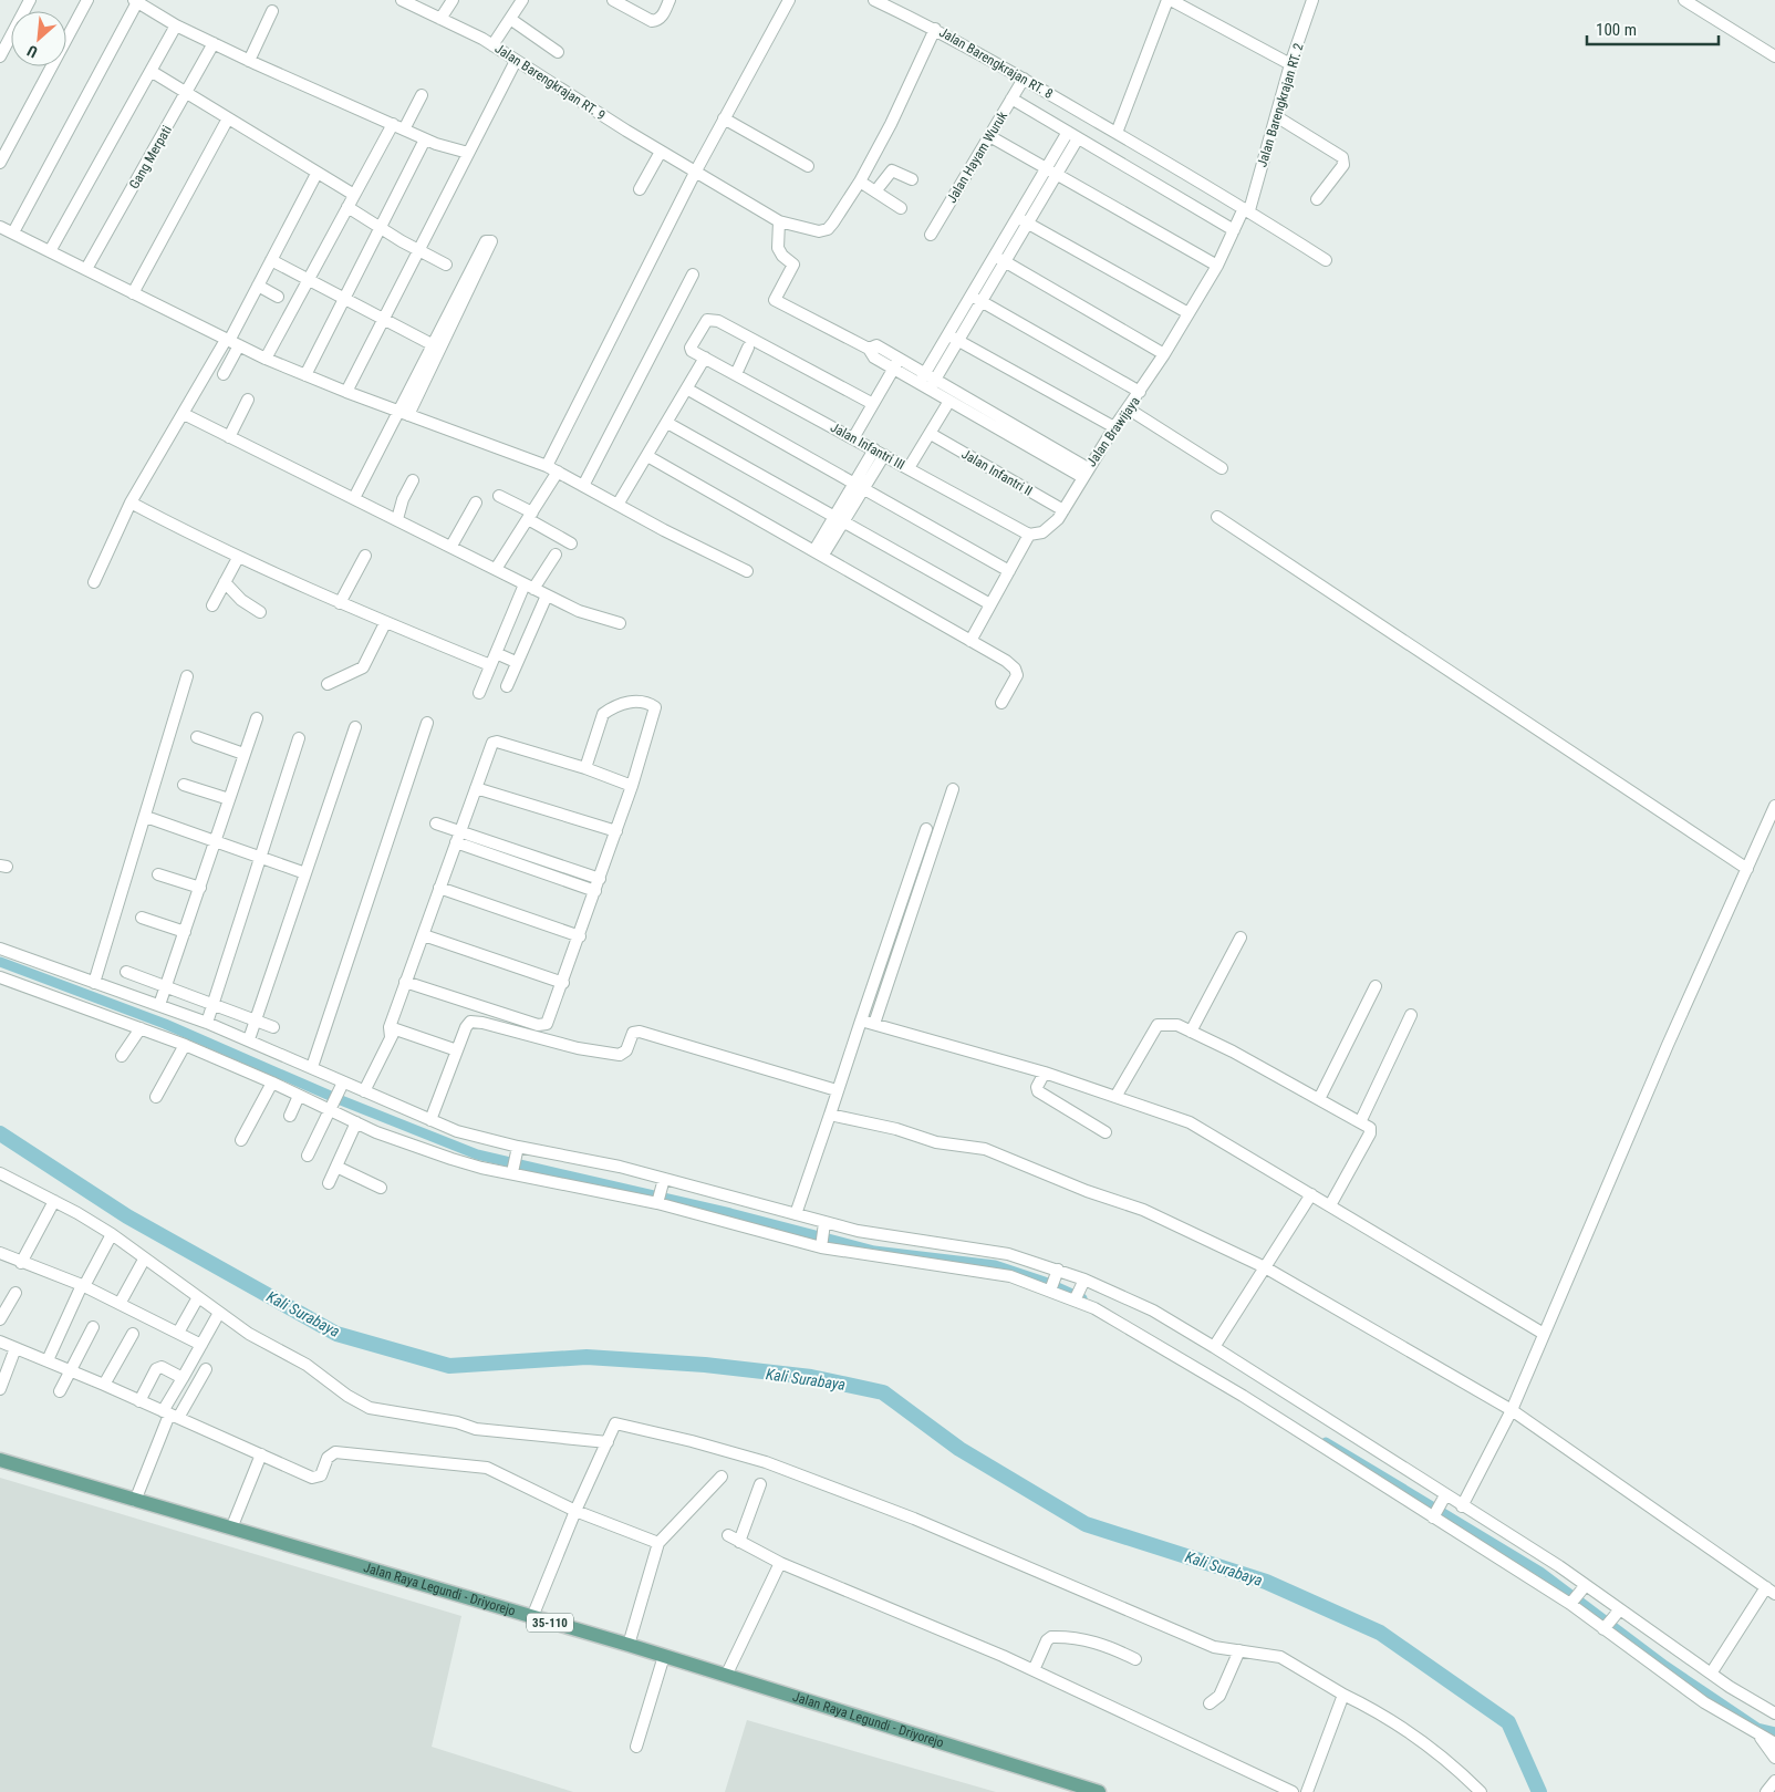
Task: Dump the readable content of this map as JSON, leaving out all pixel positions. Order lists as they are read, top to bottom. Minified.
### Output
{"streets":{"main road":["Jalan Raya Legundi - Driyorejo","35-110"],"street":["Jalan Barengkrajan RT. 8","Jalan Barengkrajan RT. 9","Jalan Barengkrajan RT. 2","Gang Merpati","Jalan Hayam Wuruk","Jalan Brawijaya","Jalan Infantri III","Jalan Infantri II"]},"crossings":[["Jalan Barengkrajan RT. 8","Jalan Hayam Wuruk"],["Jalan Barengkrajan RT. 2","Jalan Brawijaya"],["Jalan Brawijaya","Jalan Infantri III"],["Jalan Brawijaya","Jalan Infantri II"]],"water":["Kali Surabaya"],"scale_bar":"100 m","north":"bottom left"}
